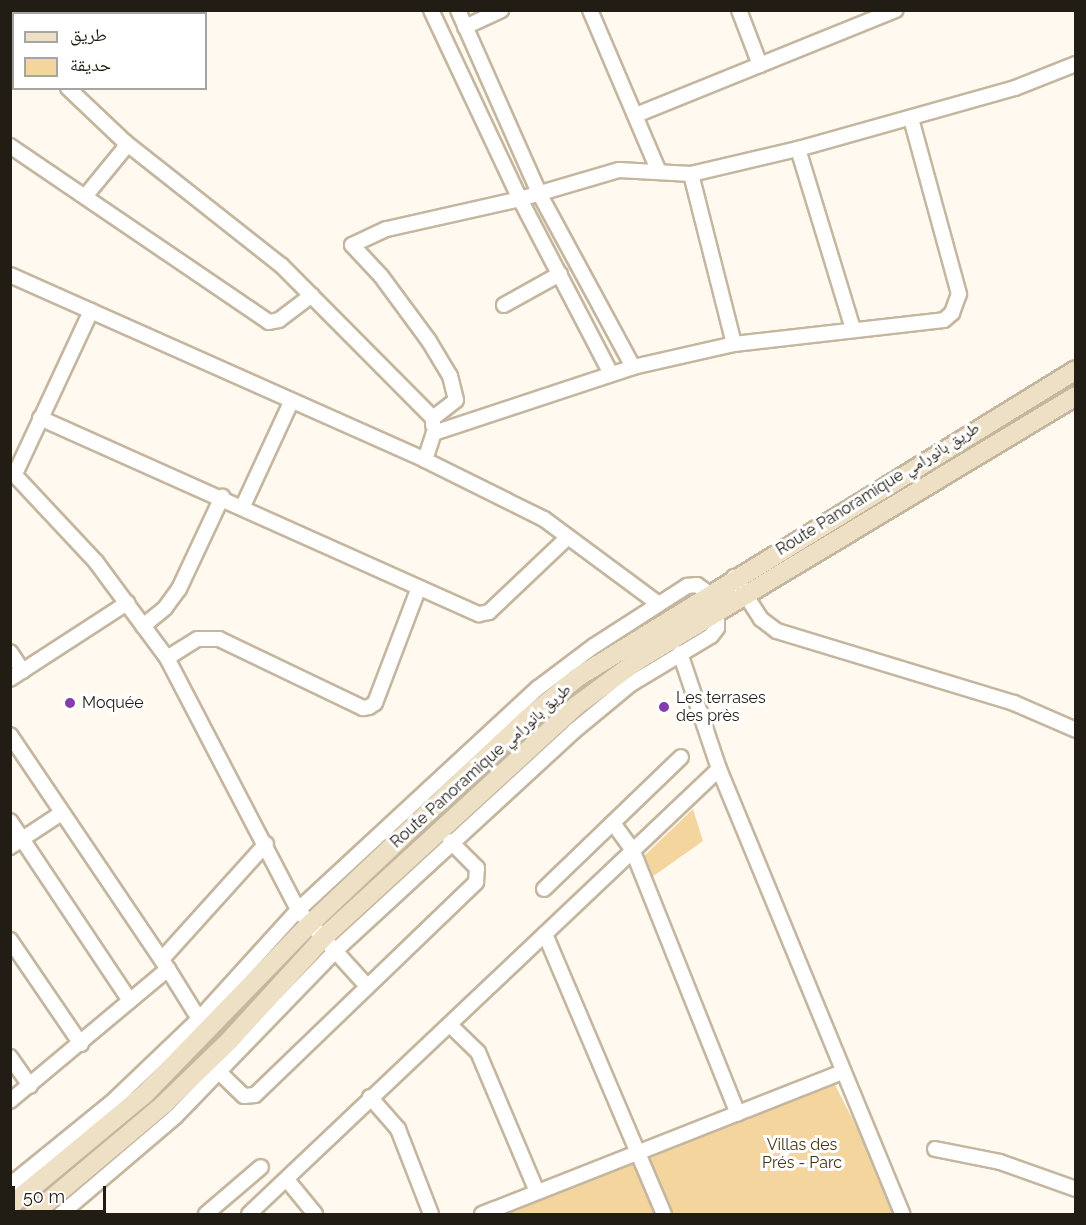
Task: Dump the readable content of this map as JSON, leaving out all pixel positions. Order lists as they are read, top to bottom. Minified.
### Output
{"streets":{"street":["Route Panoramique طريق بانورامي"]},"parks":["Villas des Prés - Parc"],"places":["Moquée","Les terrases des près"],"legend":["طريق","حديقة"],"scale_bar":"50 m"}
